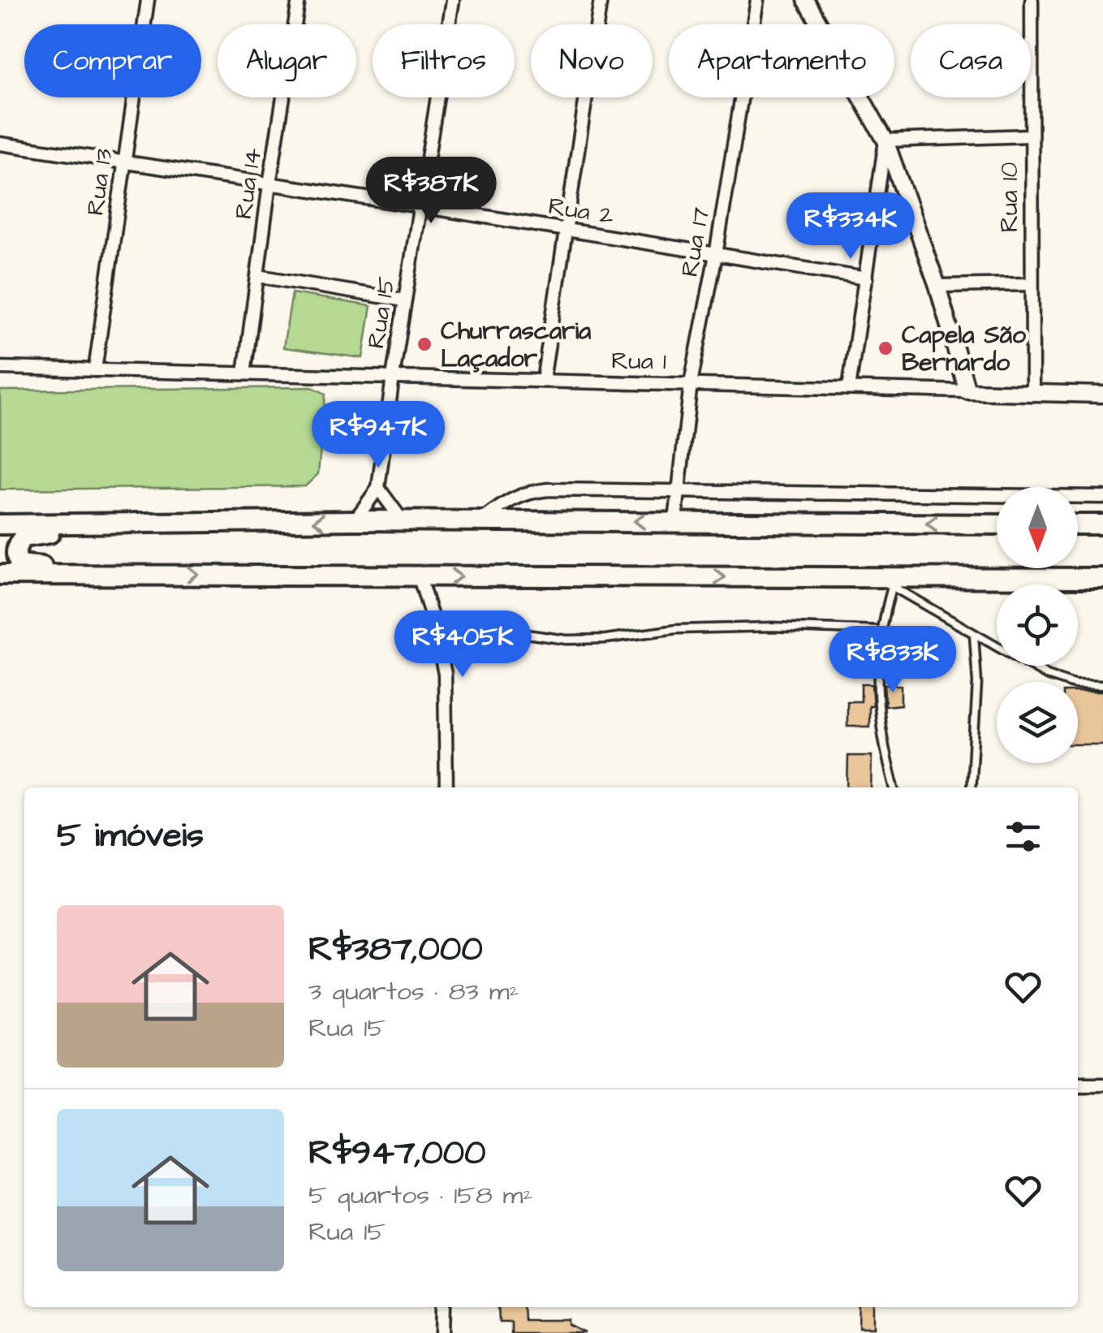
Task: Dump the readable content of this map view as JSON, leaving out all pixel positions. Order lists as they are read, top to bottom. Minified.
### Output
{"streets":{"street":["Rua 13","Rua 14","Rua 10","Rua 2","Rua 17","Rua 15","Rua 1"]},"crossings":[["Rua 13","Rua 2"],["Rua 13","Rua 1"],["Rua 14","Rua 2"],["Rua 14","Rua 1"],["Rua 10","Rua 1"],["Rua 2","Rua 17"],["Rua 2","Rua 15"],["Rua 17","Rua 1"],["Rua 15","Rua 1"]],"places":["Churrascaria Laçador","Capela São Bernardo"],"north":"bottom","page":{"chip":["Comprar","Alugar","Filtros","Novo","Apartamento","Casa"],"price":["R$387K","R$334K","R$947K","R$405K","R$833K"],"heading":"5 imóveis","list":[{"name":"R$387,000","note":"3 quartos · 83 m² · Rua 15"},{"name":"R$947,000","note":"5 quartos · 158 m² · Rua 15"}]}}
